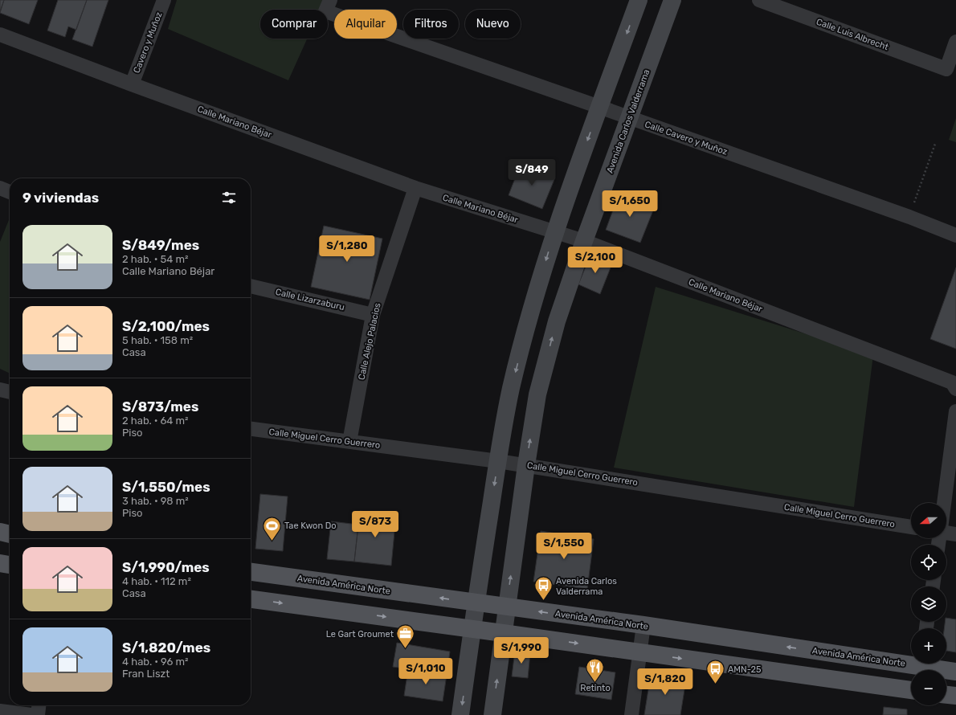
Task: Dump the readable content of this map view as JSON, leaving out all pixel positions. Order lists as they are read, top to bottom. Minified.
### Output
{"streets":{"main road":["Avenida América Norte"],"street":["Calle Luis Albrecht","Cavero y Muñoz","Avenida Carlos Valderrama","Calle Mariano Béjar","Calle Cavero y Muñoz","Calle Lizarzaburu","Calle Alejo Palacios","Calle Miguel Cerro Guerrero"]},"crossings":[["Cavero y Muñoz","Calle Mariano Béjar"],["Avenida Carlos Valderrama","Calle Mariano Béjar"],["Avenida Carlos Valderrama","Calle Cavero y Muñoz"],["Avenida Carlos Valderrama","Calle Miguel Cerro Guerrero"],["Avenida Carlos Valderrama","Avenida América Norte"],["Calle Mariano Béjar","Calle Alejo Palacios"],["Calle Lizarzaburu","Calle Alejo Palacios"],["Calle Alejo Palacios","Calle Miguel Cerro Guerrero"]],"places":{"sports":["Tae Kwon Do"],"bus stop":["Avenida Carlos Valderrama","AMN-25"],"office":["Le Gart Groumet"],"restaurant":["Retinto"]},"north":"left","page":{"chip":["Comprar","Alquilar","Filtros","Nuevo"],"price":["S/849","S/1,650","S/1,280","S/2,100","S/873","S/1,550","S/1,990","S/1,010","S/1,820"],"heading":"9 viviendas","list":[{"name":"S/849/mes","note":"2 hab. · 54 m² · Calle Mariano Béjar"},{"name":"S/2,100/mes","note":"5 hab. · 158 m² · Casa"},{"name":"S/873/mes","note":"2 hab. · 64 m² · Piso"},{"name":"S/1,550/mes","note":"3 hab. · 98 m² · Piso"},{"name":"S/1,990/mes","note":"4 hab. · 112 m² · Casa"},{"name":"S/1,820/mes","note":"4 hab. · 96 m² · Fran Liszt"}],"map_buttons":["+","−"]}}
